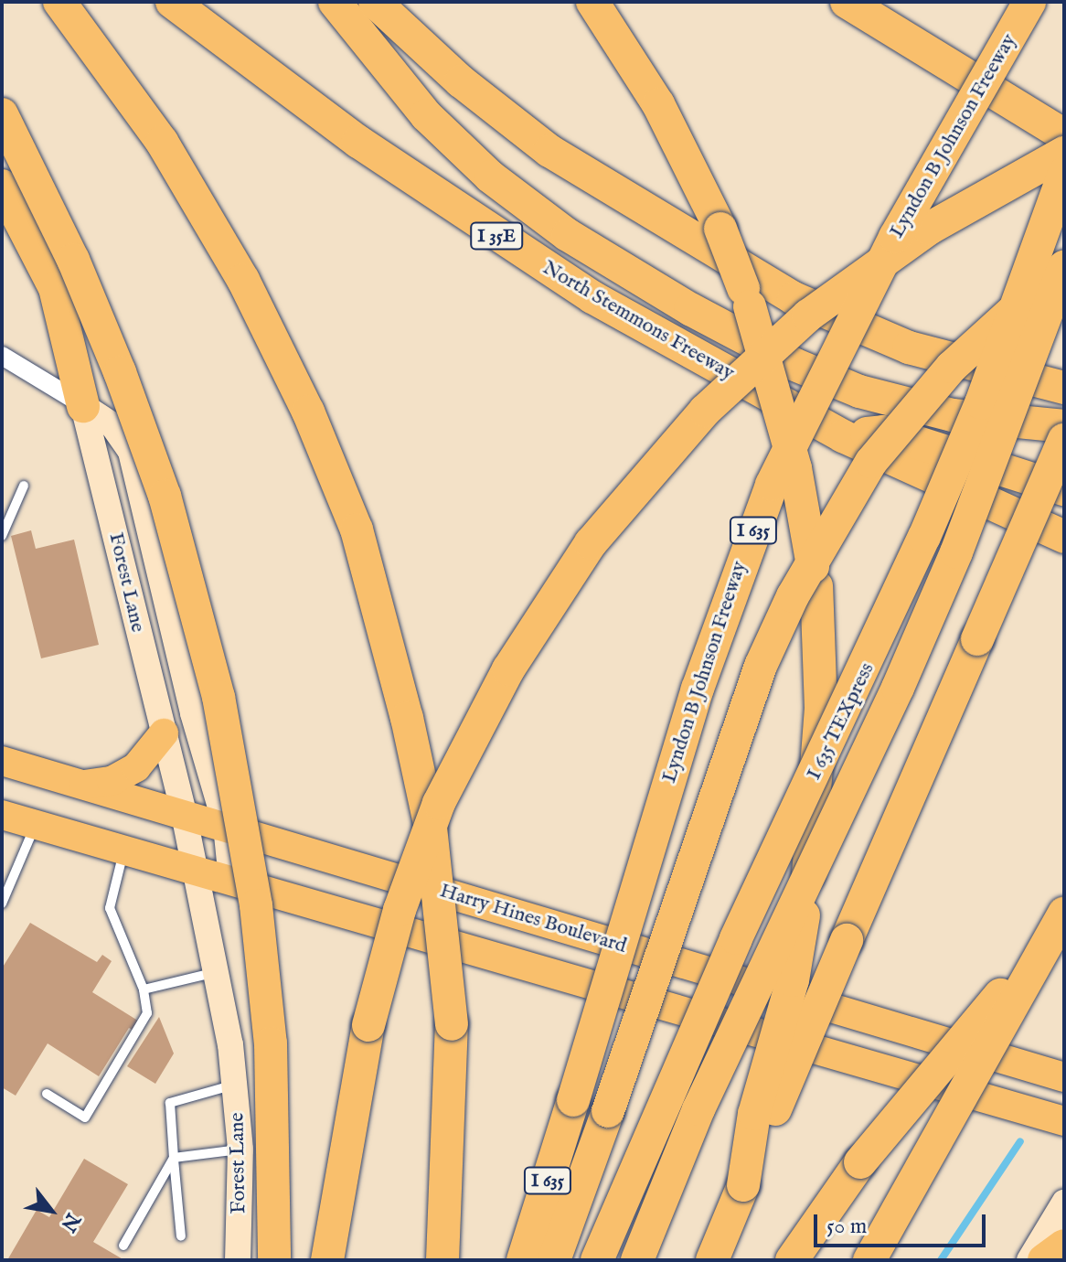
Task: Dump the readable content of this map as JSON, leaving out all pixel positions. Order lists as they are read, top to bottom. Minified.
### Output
{"streets":{"highway":["Lyndon B Johnson Freeway","I 35E","North Stemmons Freeway","I 635","I 635 TEXpress"],"main road":["Forest Lane","Harry Hines Boulevard"]},"crossings":[["Forest Lane","Harry Hines Boulevard"]],"scale_bar":"50 m","north":"bottom right"}
